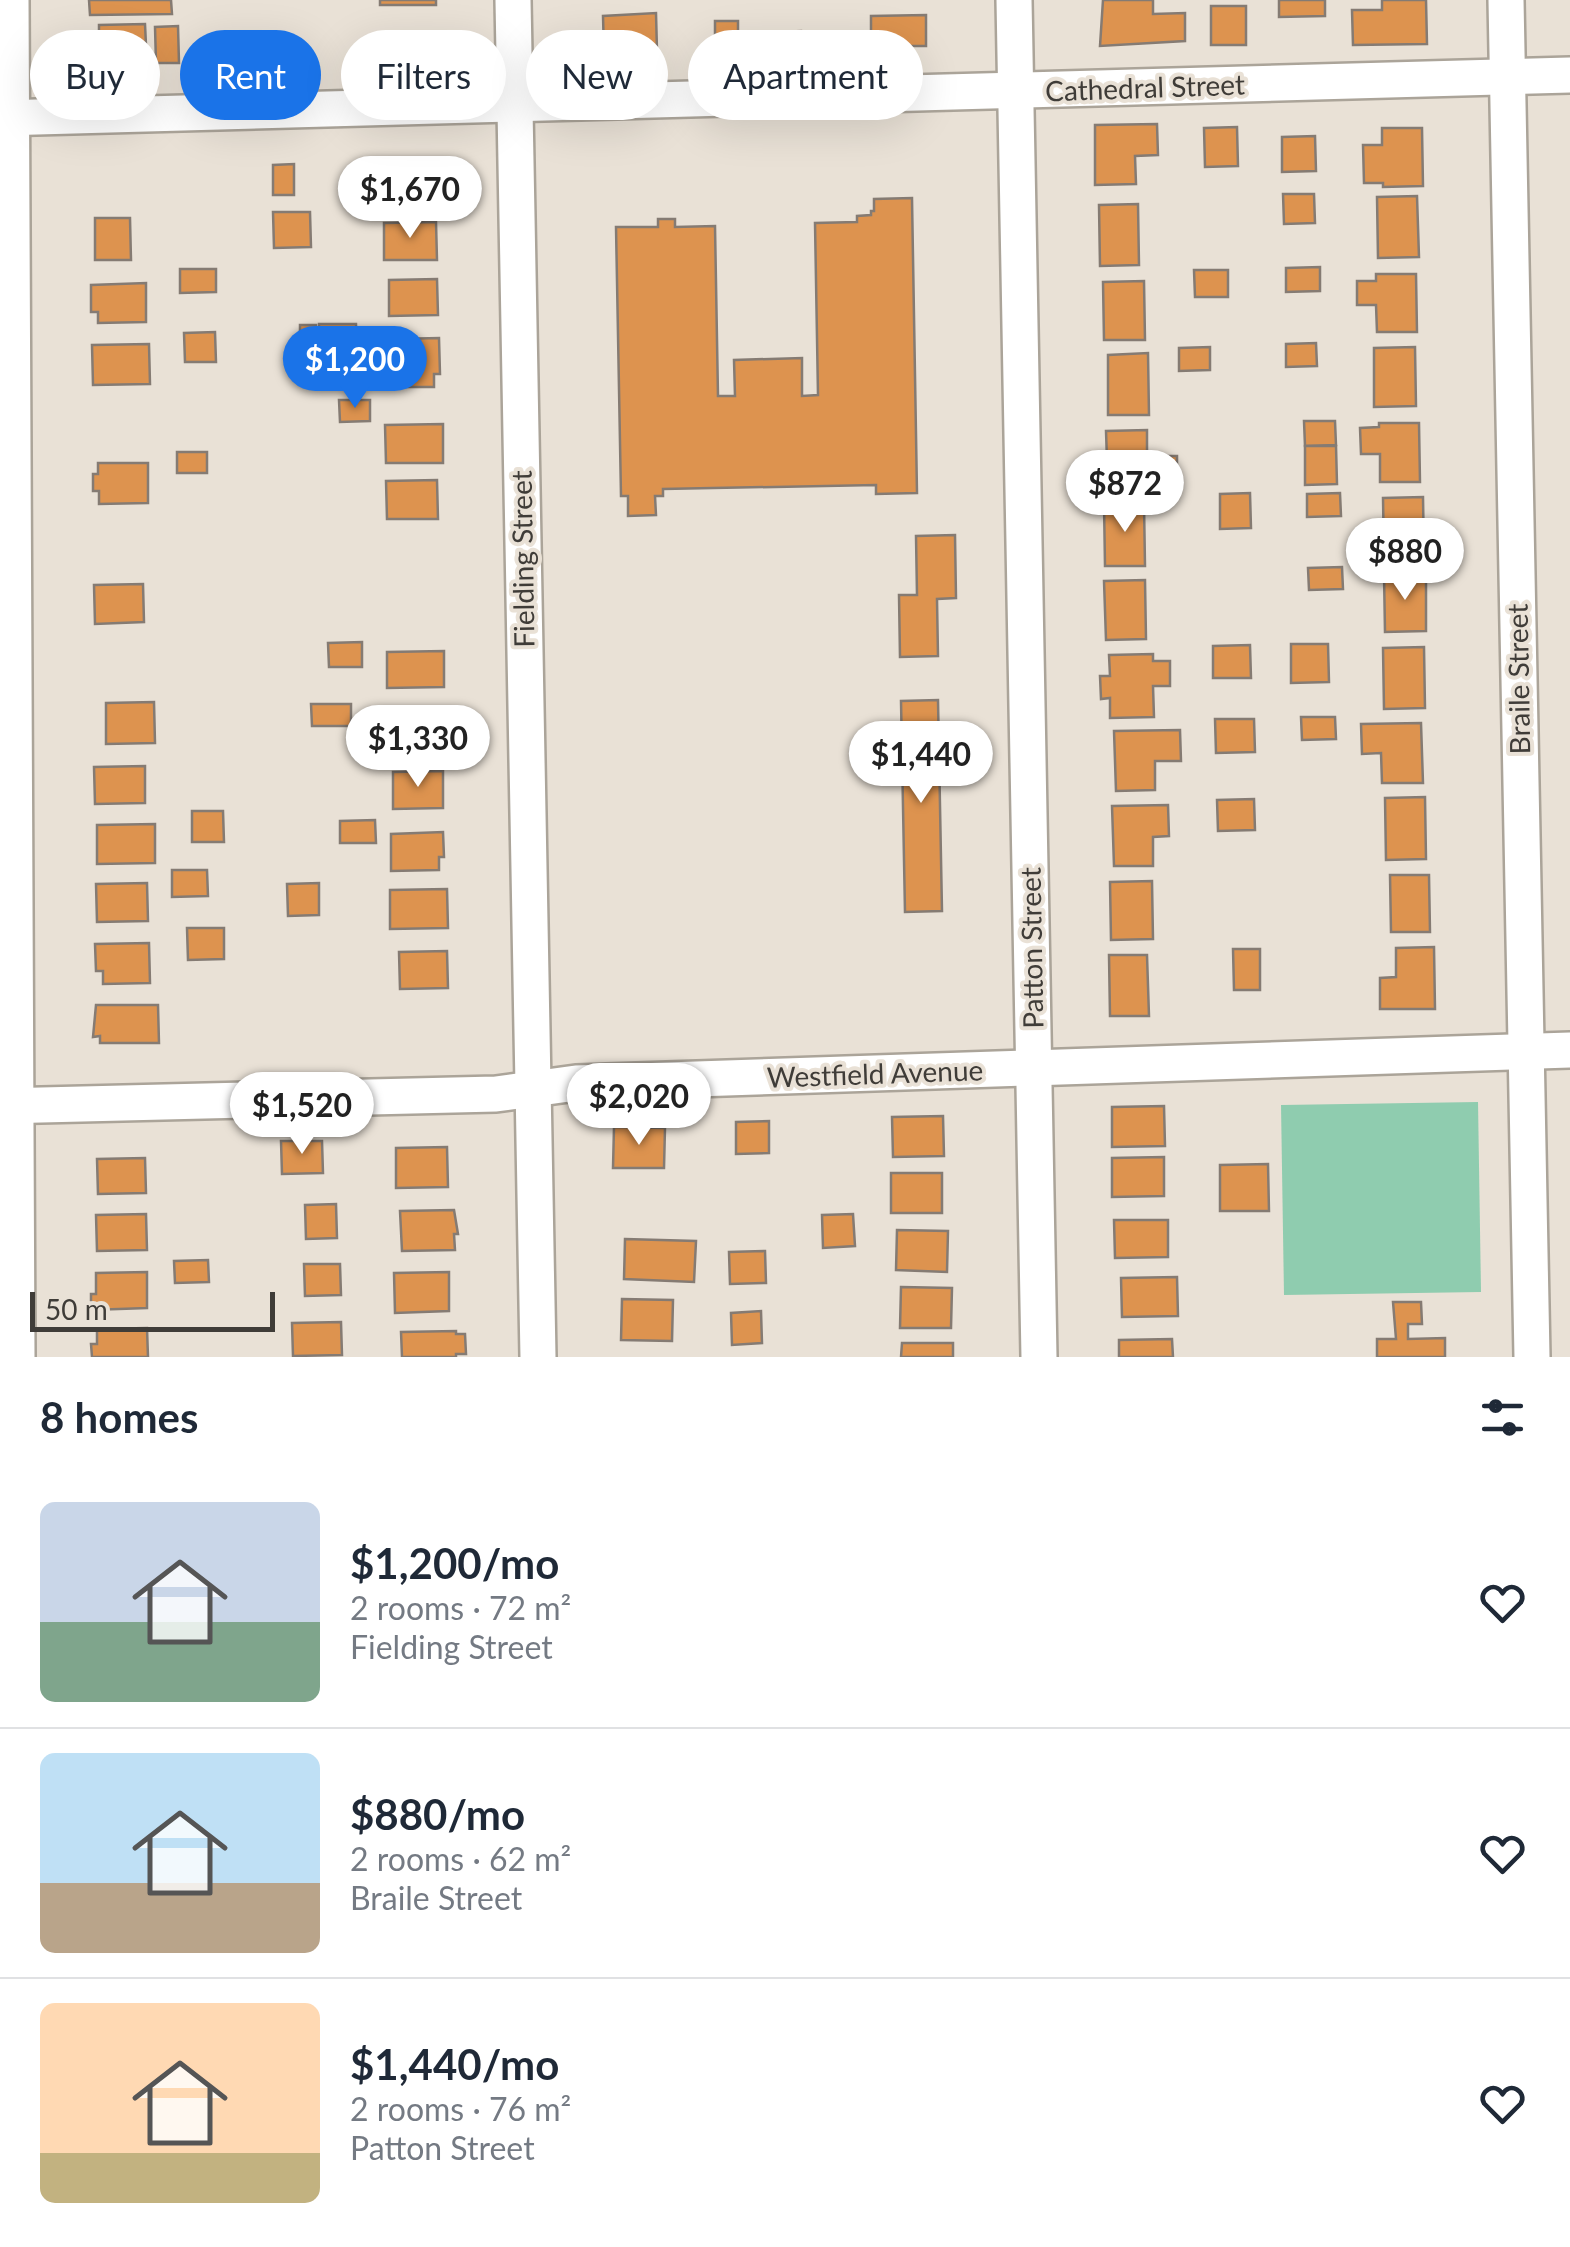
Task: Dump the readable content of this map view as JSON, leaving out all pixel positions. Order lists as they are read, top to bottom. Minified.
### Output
{"streets":{"street":["Cathedral Street","Fielding Street","Braile Street","Patton Street","Westfield Avenue"]},"crossings":[["Cathedral Street","Fielding Street"],["Cathedral Street","Braile Street"],["Cathedral Street","Patton Street"],["Fielding Street","Westfield Avenue"],["Braile Street","Westfield Avenue"],["Patton Street","Westfield Avenue"]],"scale_bar":"50 m","page":{"chip":["Buy","Rent","Filters","New","Apartment"],"price":["$1,670","$1,200","$872","$880","$1,330","$1,440","$2,020","$1,520"],"scale":"50 m","heading":"8 homes","list":[{"name":"$1,200/mo","note":"2 rooms · 72 m² · Fielding Street"},{"name":"$880/mo","note":"2 rooms · 62 m² · Braile Street"},{"name":"$1,440/mo","note":"2 rooms · 76 m² · Patton Street"}]}}
